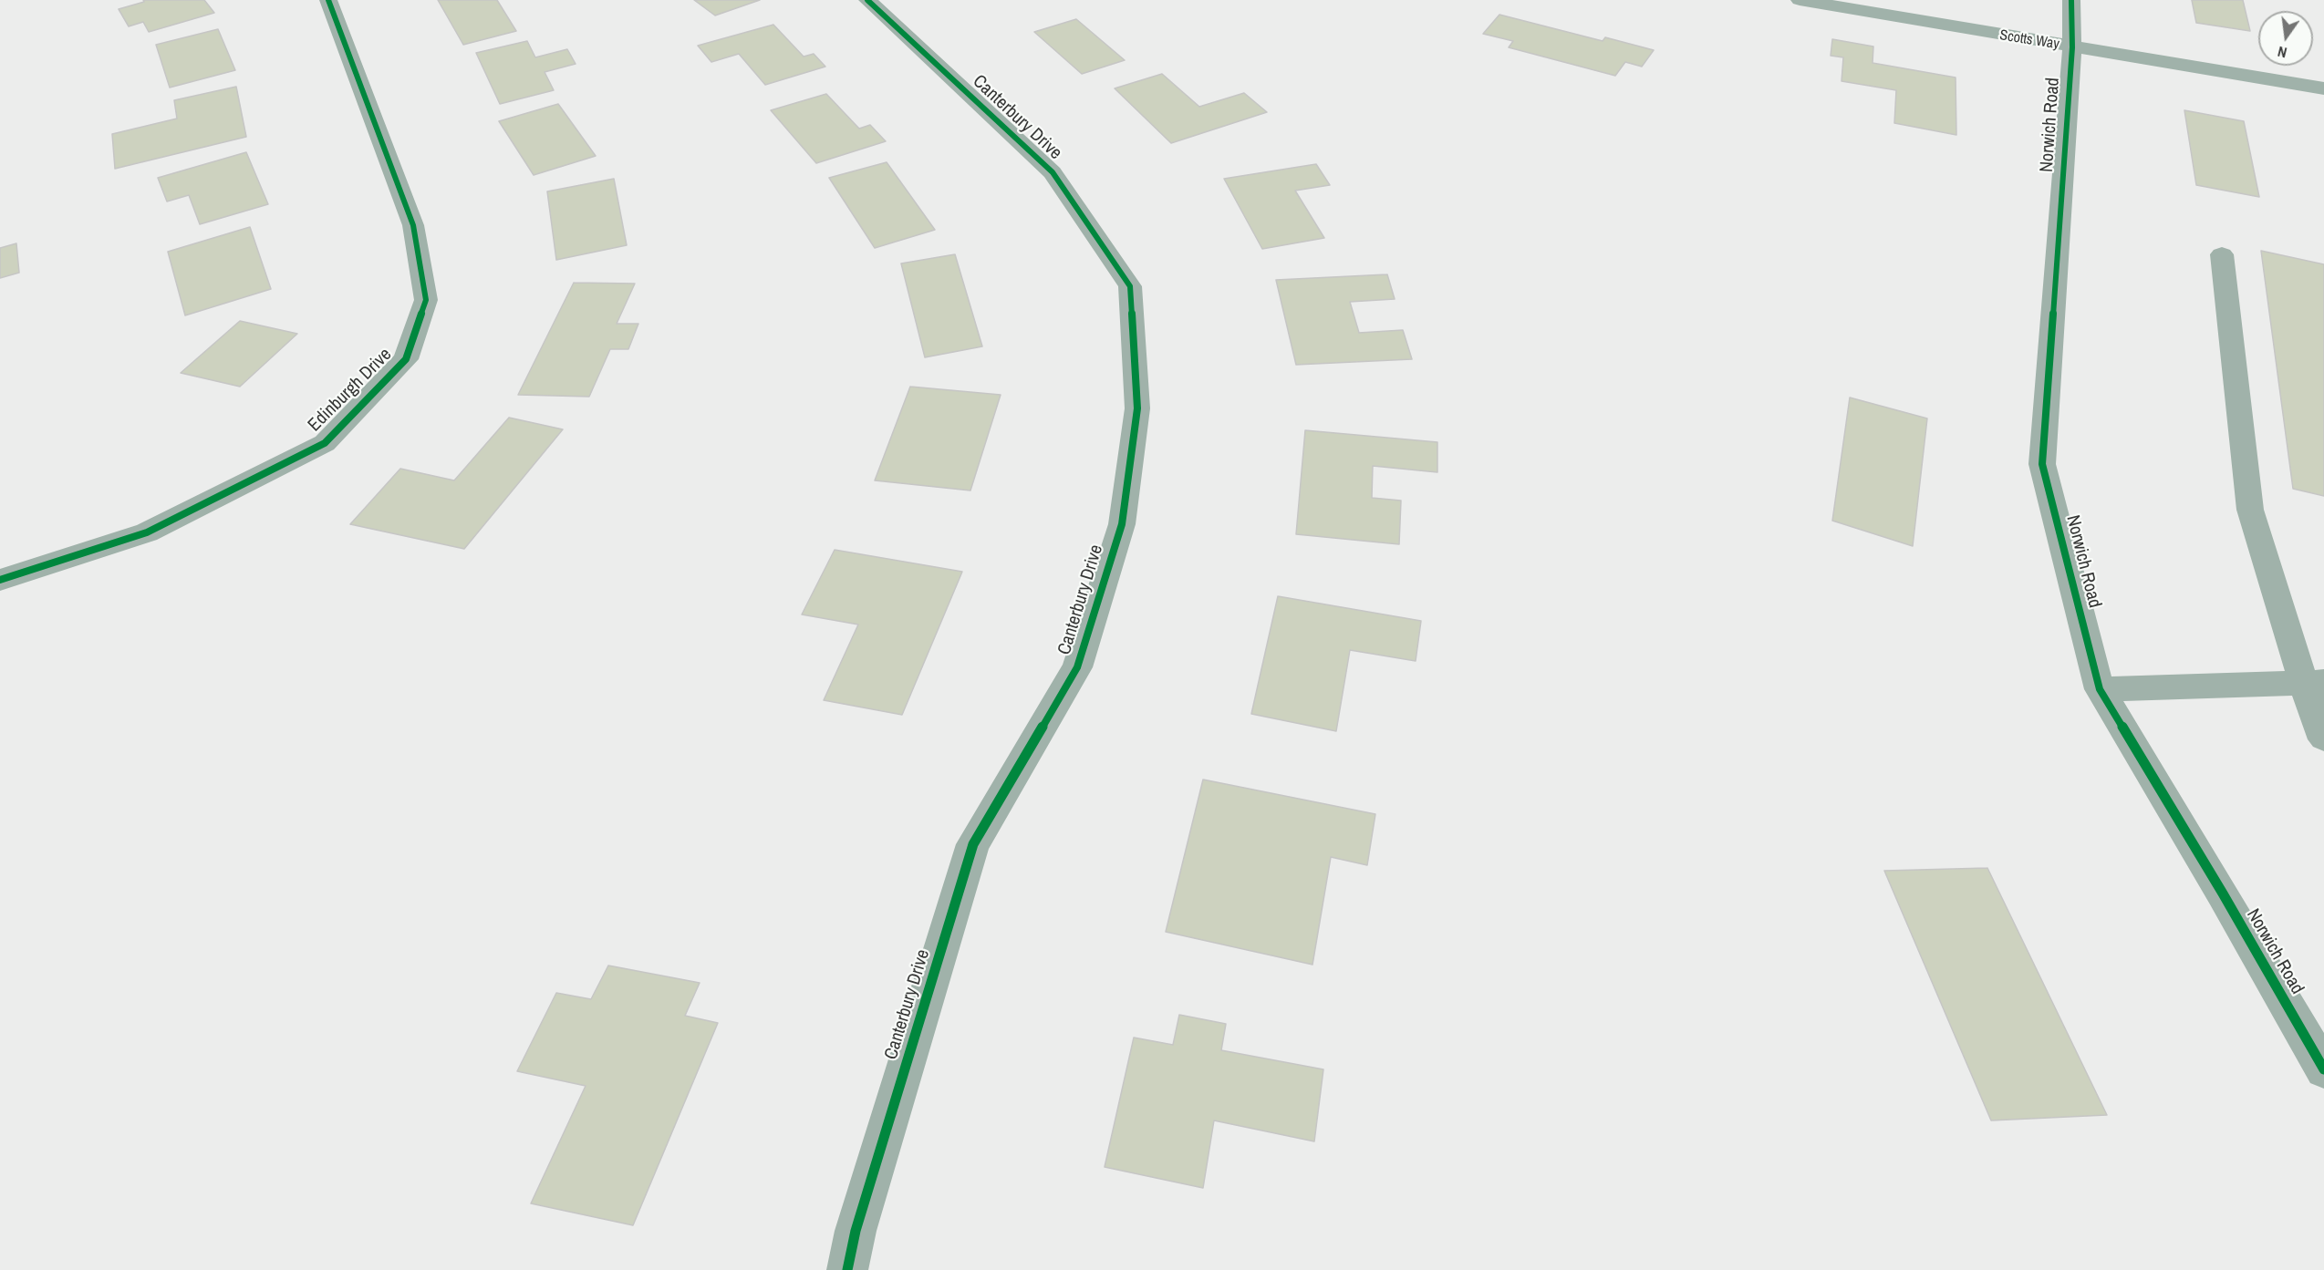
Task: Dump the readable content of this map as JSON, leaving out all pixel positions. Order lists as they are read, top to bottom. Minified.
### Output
{"streets":{"street":["Scotts Way","Canterbury Drive","Norwich Road","Edinburgh Drive"]},"crossings":[["Scotts Way","Norwich Road"]],"north":"bottom"}
